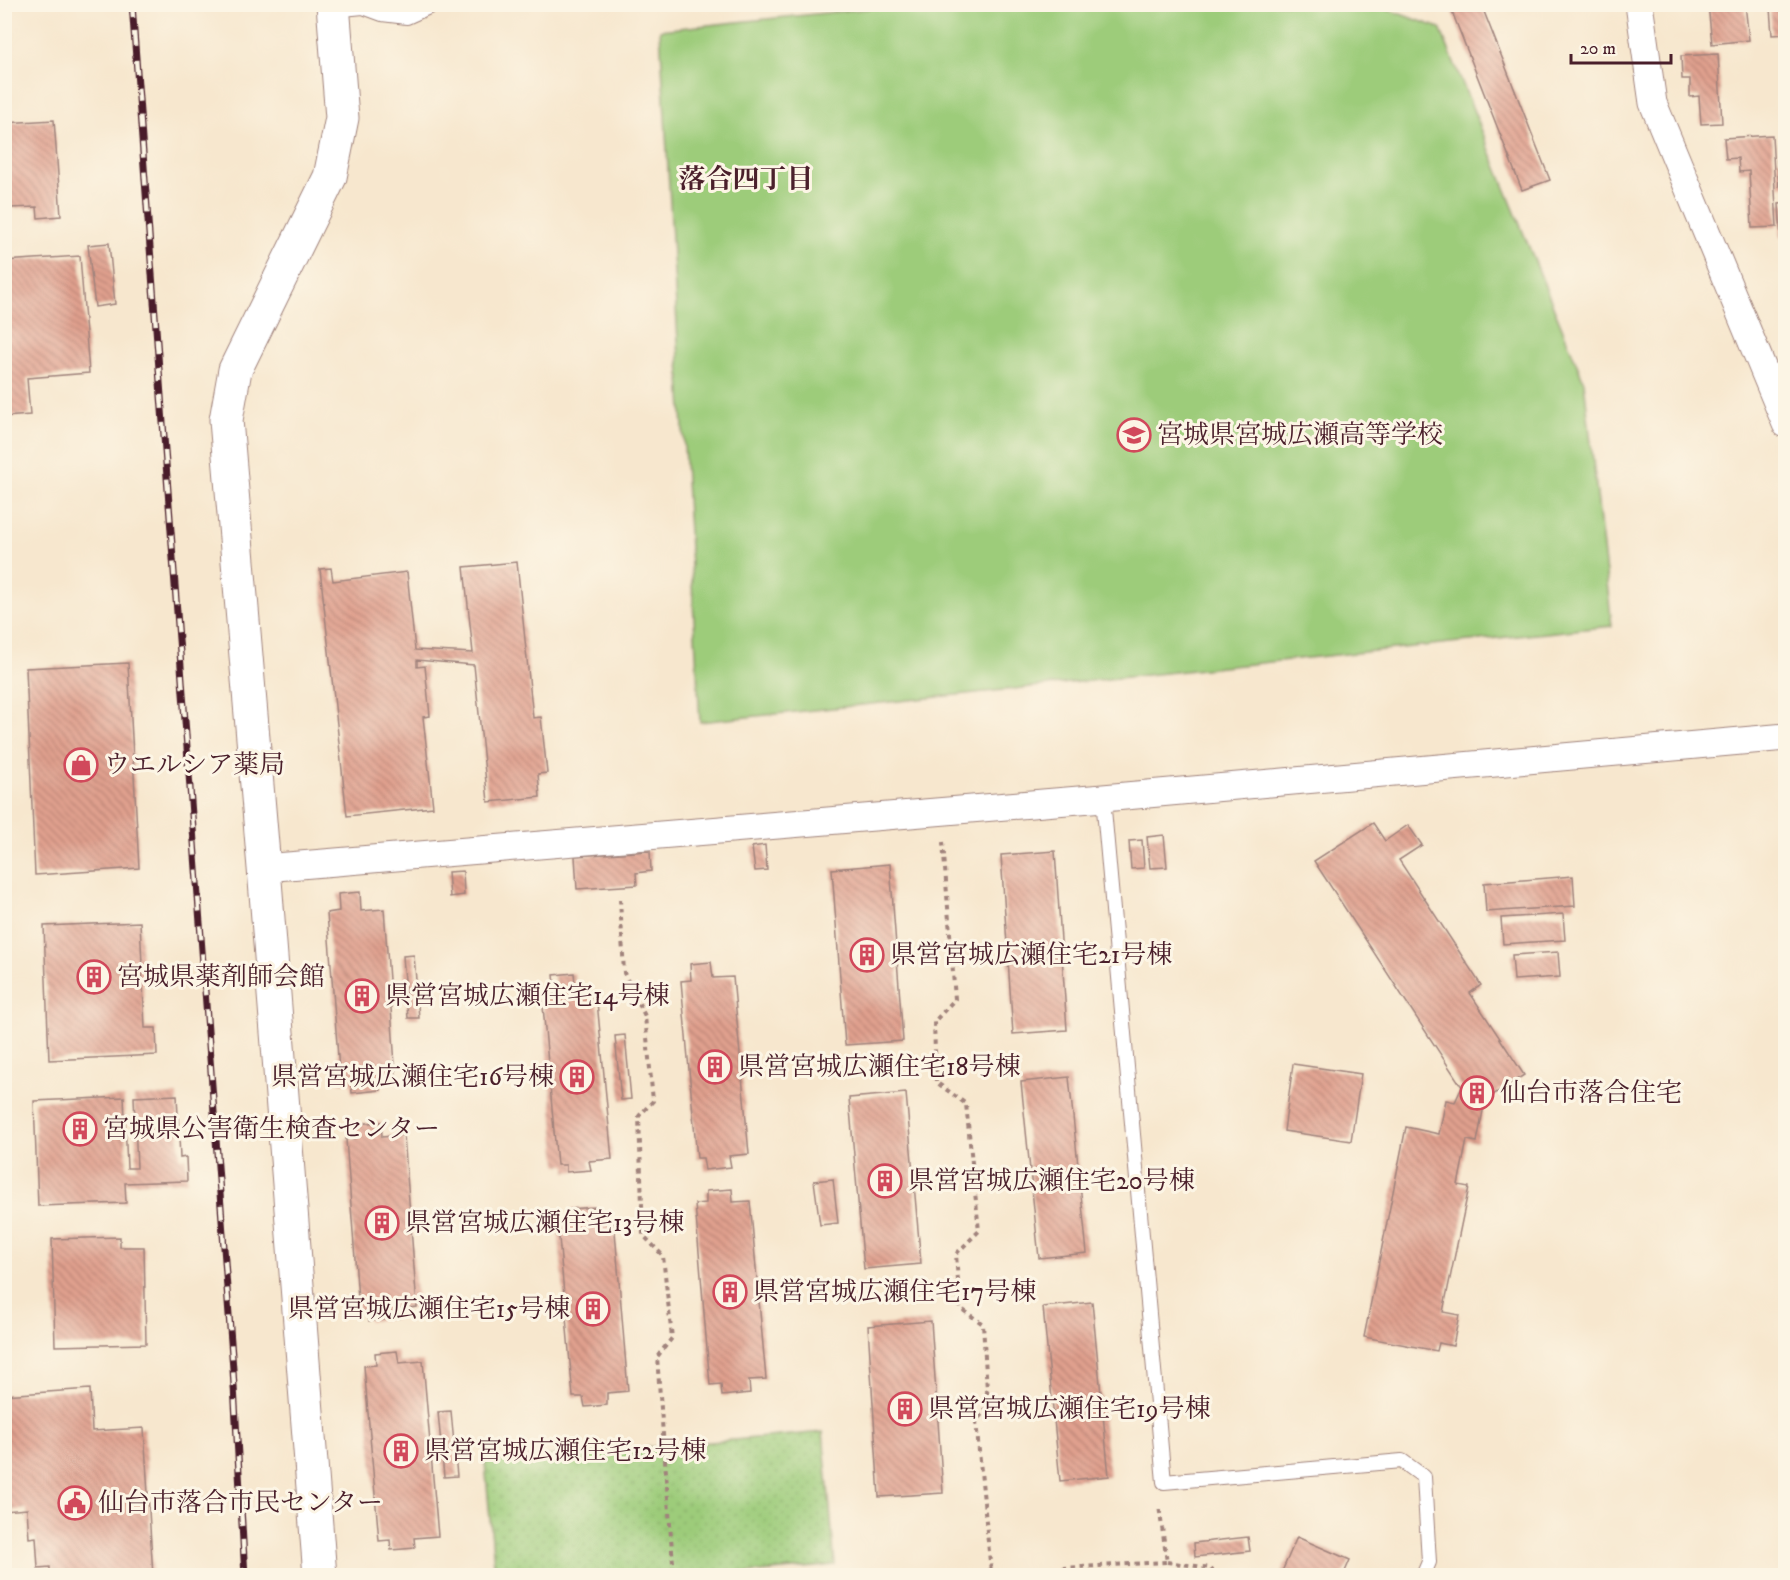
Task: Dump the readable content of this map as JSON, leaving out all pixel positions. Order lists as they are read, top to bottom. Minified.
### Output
{"districts":["落合四丁目"],"places":{"school or university":["宮城県宮城広瀬高等学校"],"shop":["ウエルシア薬局"],"building":["県営宮城広瀬住宅21号棟","宮城県薬剤師会館","県営宮城広瀬住宅14号棟","県営宮城広瀬住宅18号棟","県営宮城広瀬住宅16号棟","仙台市落合住宅","宮城県公害衛生検査センター","県営宮城広瀬住宅20号棟","県営宮城広瀬住宅13号棟","県営宮城広瀬住宅17号棟","県営宮城広瀬住宅15号棟","県営宮城広瀬住宅19号棟","県営宮城広瀬住宅12号棟"],"public building":["仙台市落合市民センター"]},"scale_bar":"20 m"}
